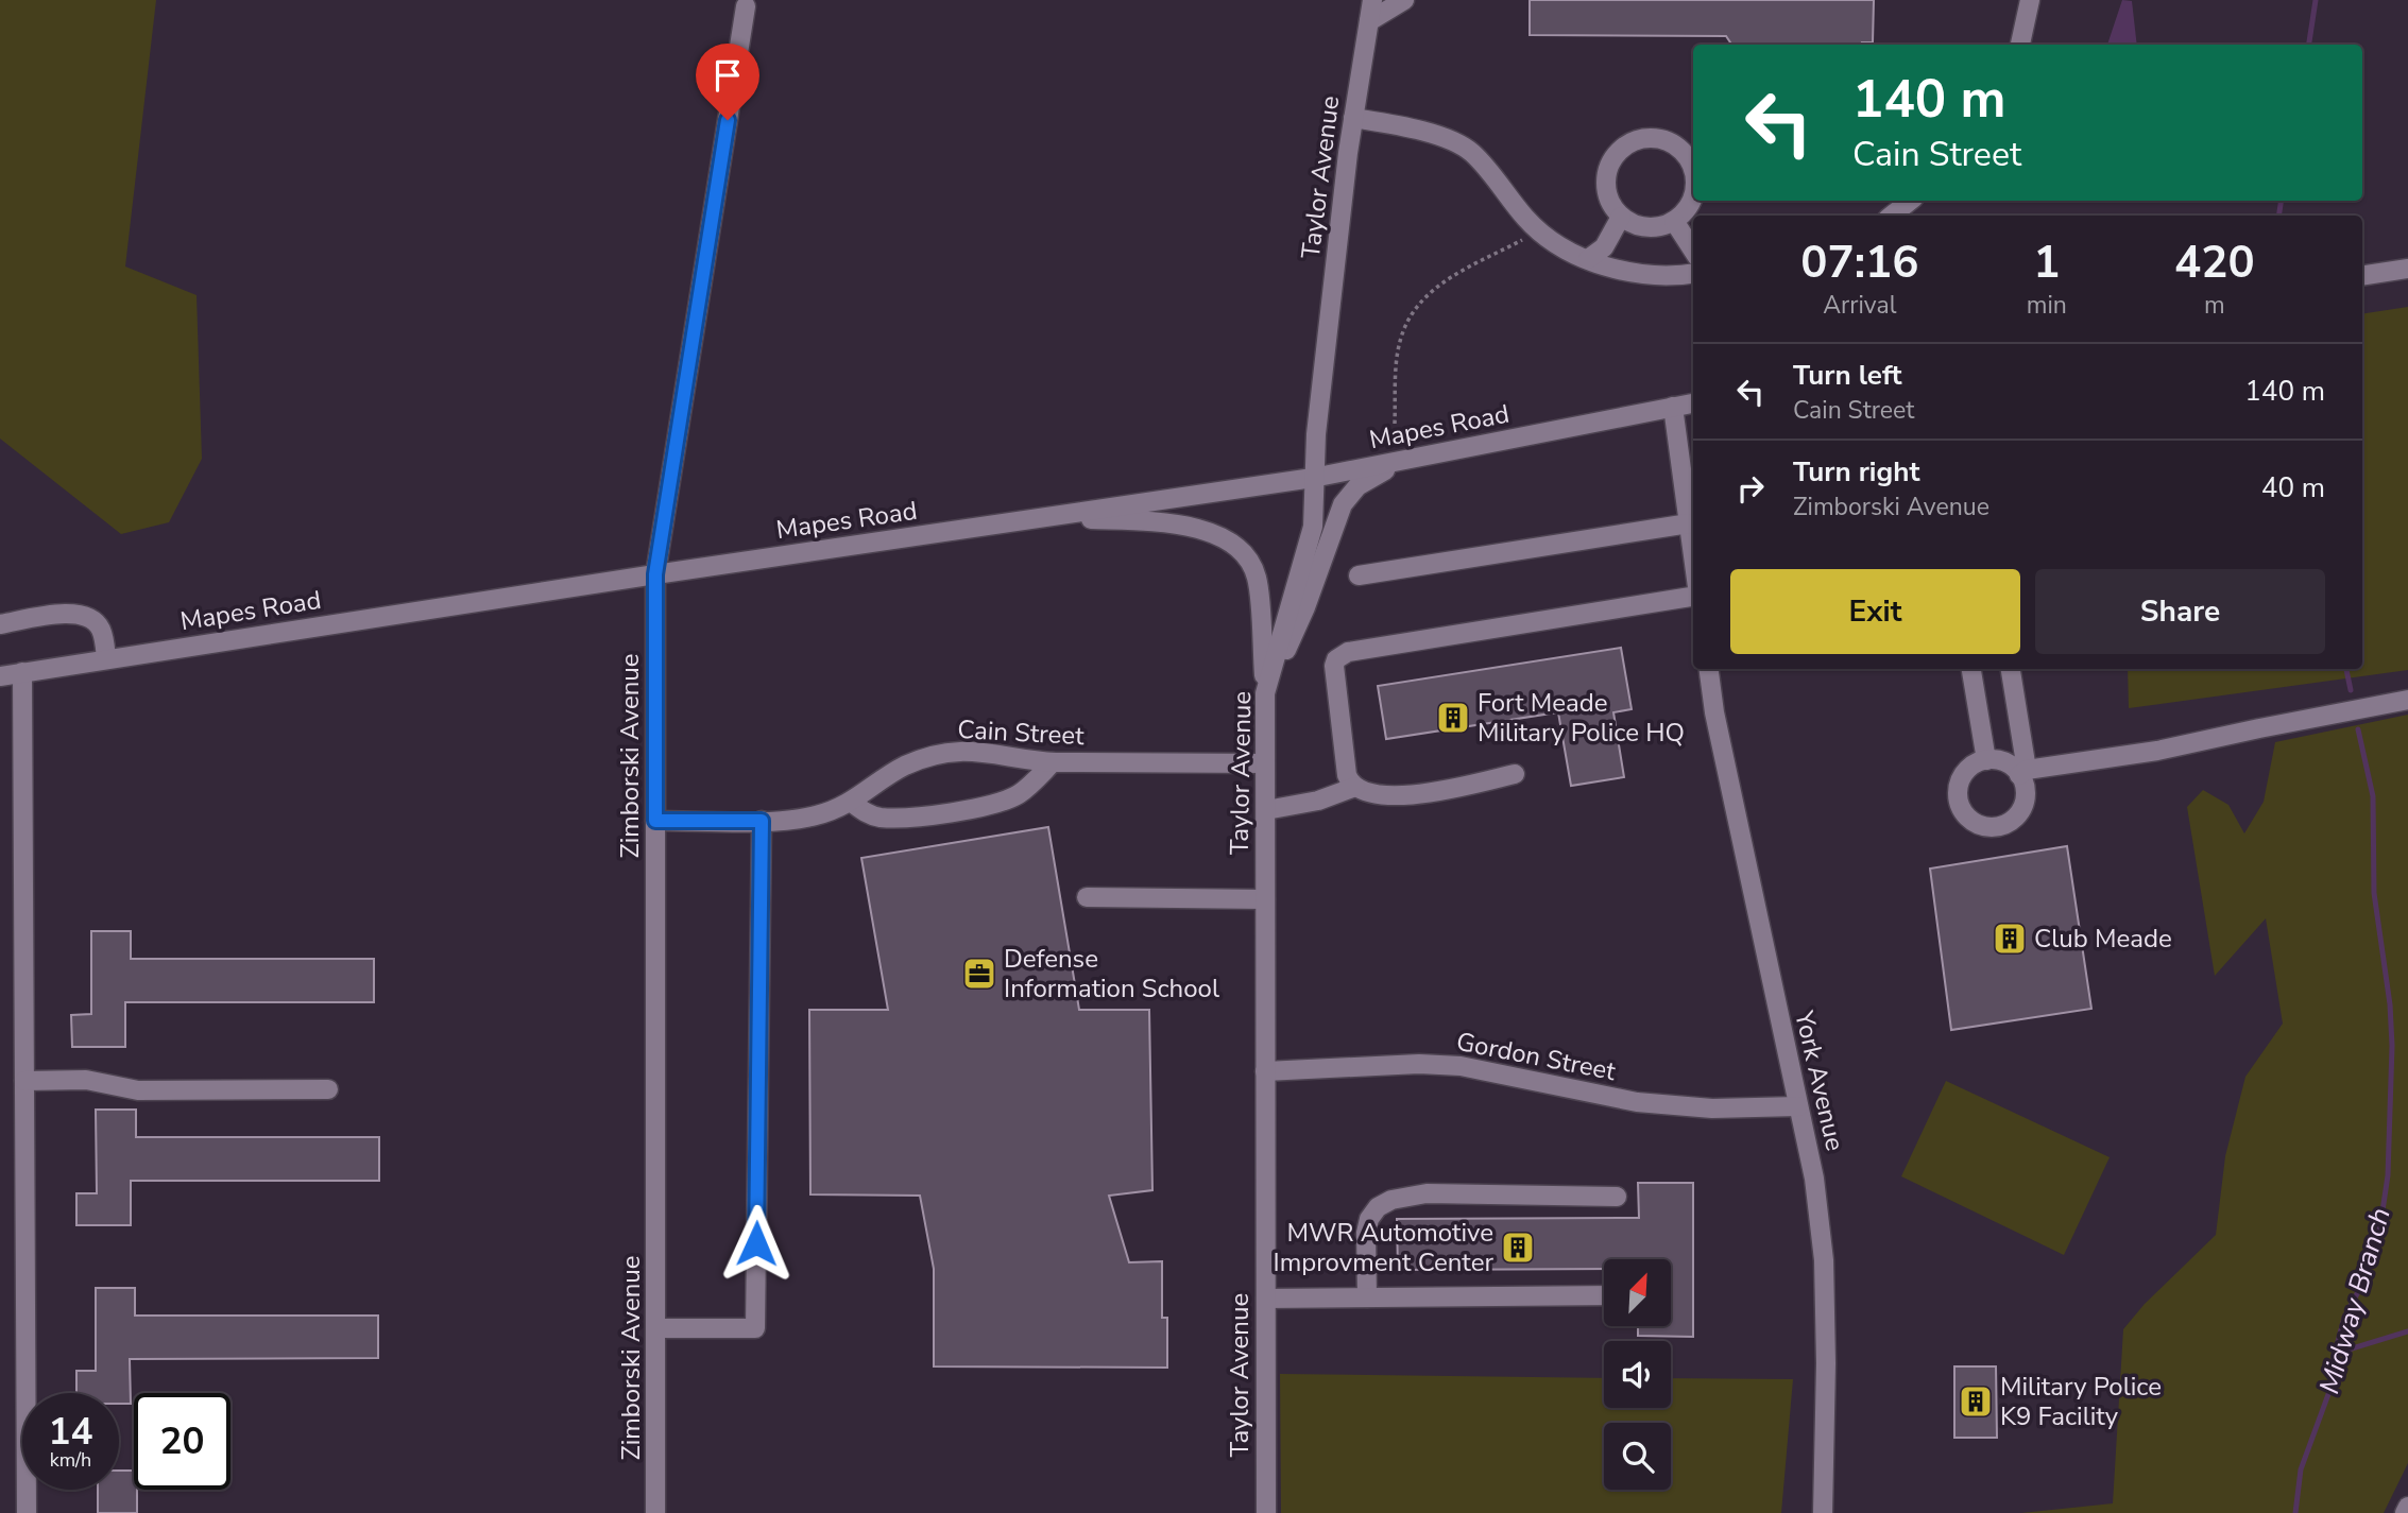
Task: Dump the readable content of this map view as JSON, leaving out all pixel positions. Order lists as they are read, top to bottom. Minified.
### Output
{"streets":{"street":["Taylor Avenue","Mapes Road","Cain Street","Zimborski Avenue","Gordon Street","York Avenue"]},"crossings":[["Taylor Avenue","Mapes Road"],["Taylor Avenue","Cain Street"],["Taylor Avenue","Gordon Street"],["Mapes Road","Zimborski Avenue"],["Cain Street","Zimborski Avenue"],["Gordon Street","York Avenue"]],"water":["Midway Branch"],"places":{"building":["Fort Meade Military Police HQ","Club Meade","MWR Automotive Improvment Center","Military Police K9 Facility"],"office":["Defense Information School"]},"north":"top right","page":{"turn":["140 m","Cain Street"],"eta":["07:16","Arrival","1","min","420","m"],"list":[{"name":"Turn left","note":"Cain Street","value":"140 m"},{"name":"Turn right","note":"Zimborski Avenue","value":"40 m"}],"buttons":["Exit","Share"],"speed":"14 km/h","limit":"20"}}
